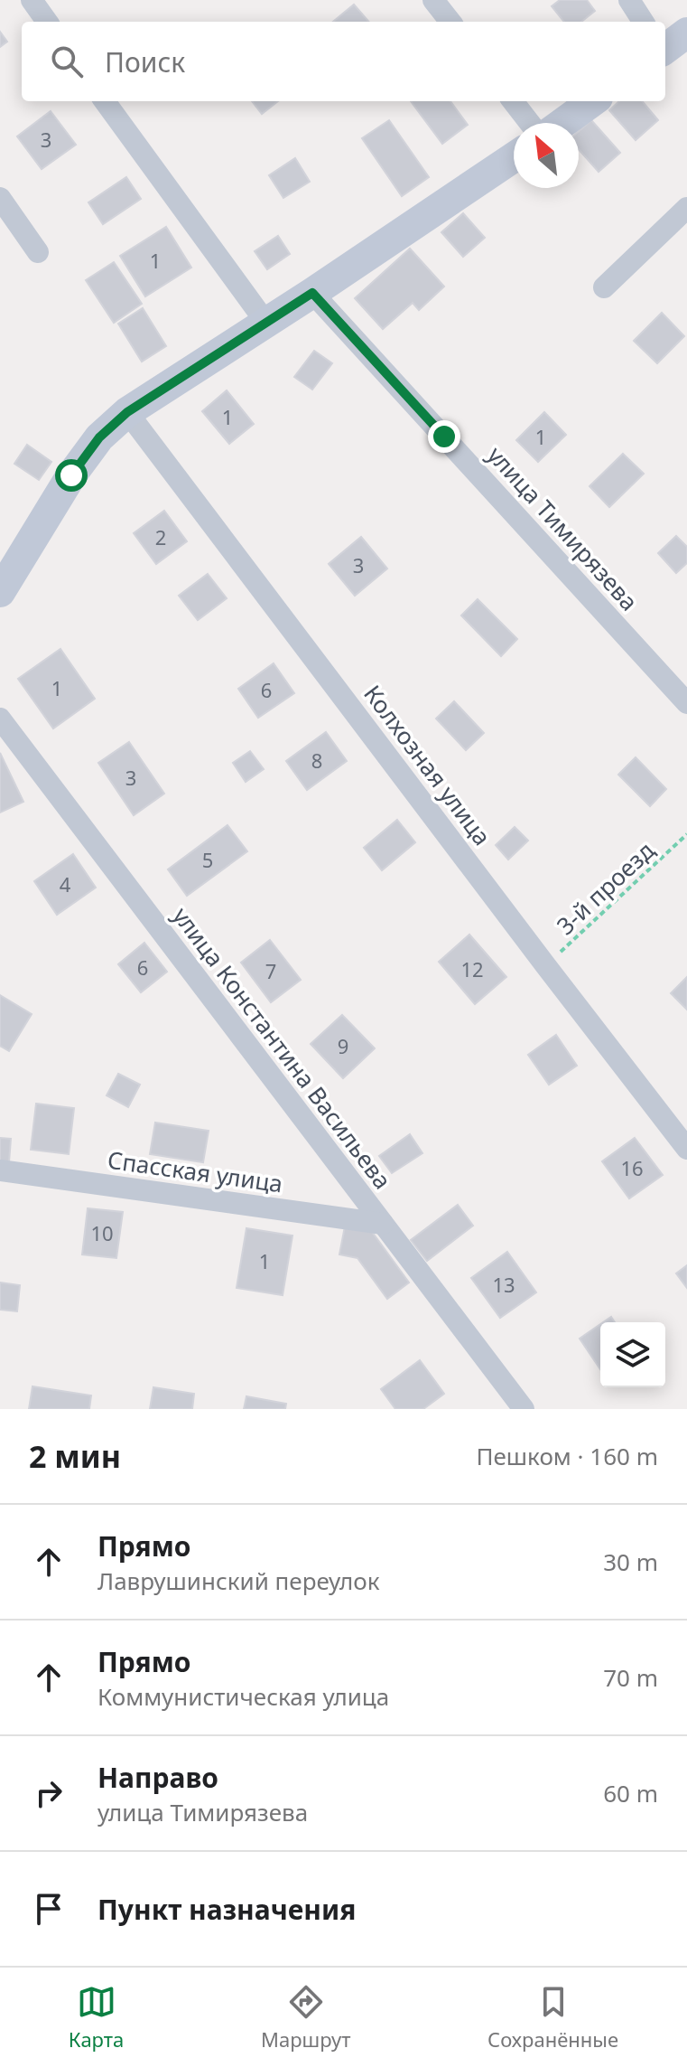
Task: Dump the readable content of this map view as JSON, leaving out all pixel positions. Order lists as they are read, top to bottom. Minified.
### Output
{"streets":{"street":["улица Тимирязева","Колхозная улица","улица Константина Васильева","Спасская улица"],"path":["3-й проезд"]},"crossings":[["Колхозная улица","3-й проезд"],["улица Константина Васильева","Спасская улица"]],"house_numbers":["3","1","1","1","2","3","1","6","8","3","5","4","6","12","7","9","16","10","1","13"],"north":"top left","page":{"search":"Поиск","heading":["2 мин","Пешком · 160 m"],"list":[["Прямо","Лаврушинский переулок","30 m"],["Прямо","Коммунистическая улица","70 m"],["Направо","улица Тимирязева","60 m"],"Пункт назначения"],"nav":["Карта","Маршрут","Сохранённые"]}}
